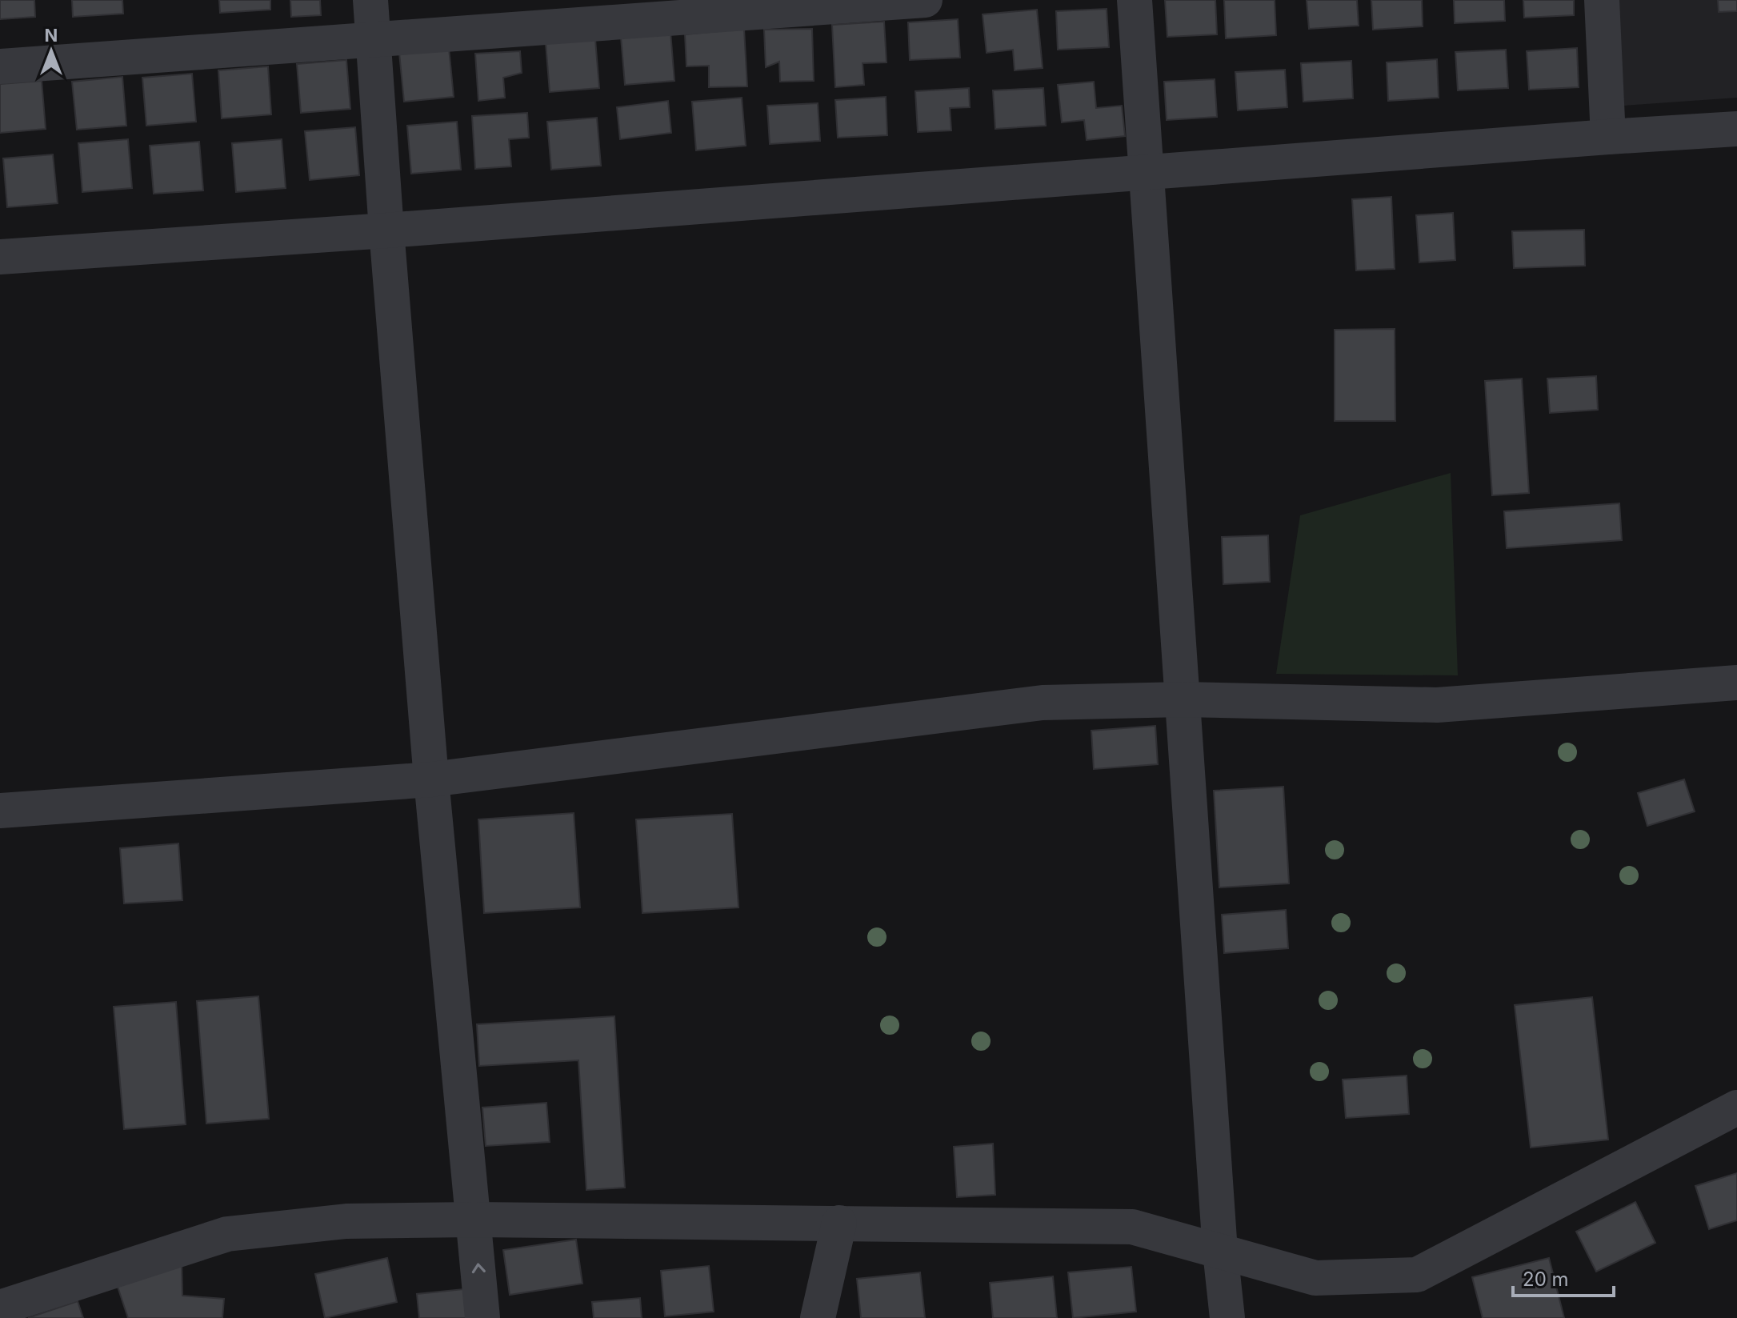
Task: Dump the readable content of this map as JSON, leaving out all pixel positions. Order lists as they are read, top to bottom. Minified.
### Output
{"scale_bar":"20 m","north":"top"}
